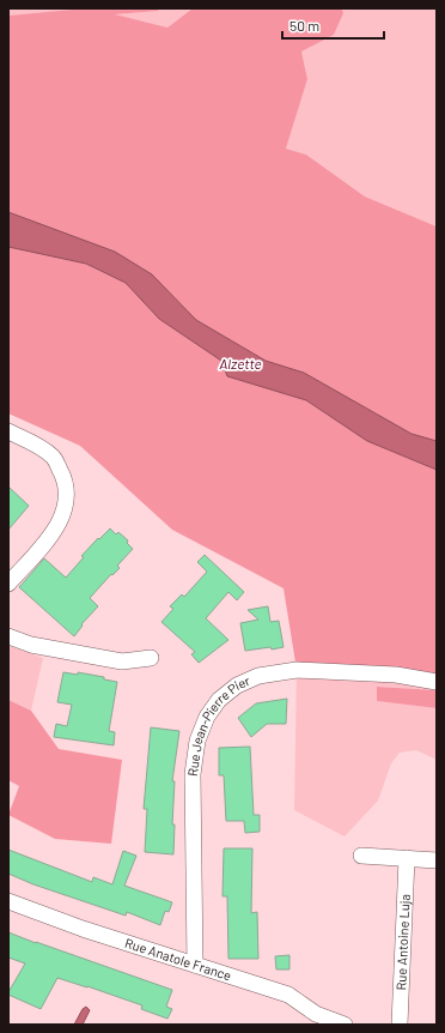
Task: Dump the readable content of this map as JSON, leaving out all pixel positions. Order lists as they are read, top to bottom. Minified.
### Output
{"streets":{"street":["Rue Jean-Pierre Pier","Rue Antoine Luja","Rue Anatole France"]},"crossings":[["Rue Jean-Pierre Pier","Rue Anatole France"]],"water":["Alzette"],"scale_bar":"50 m"}
